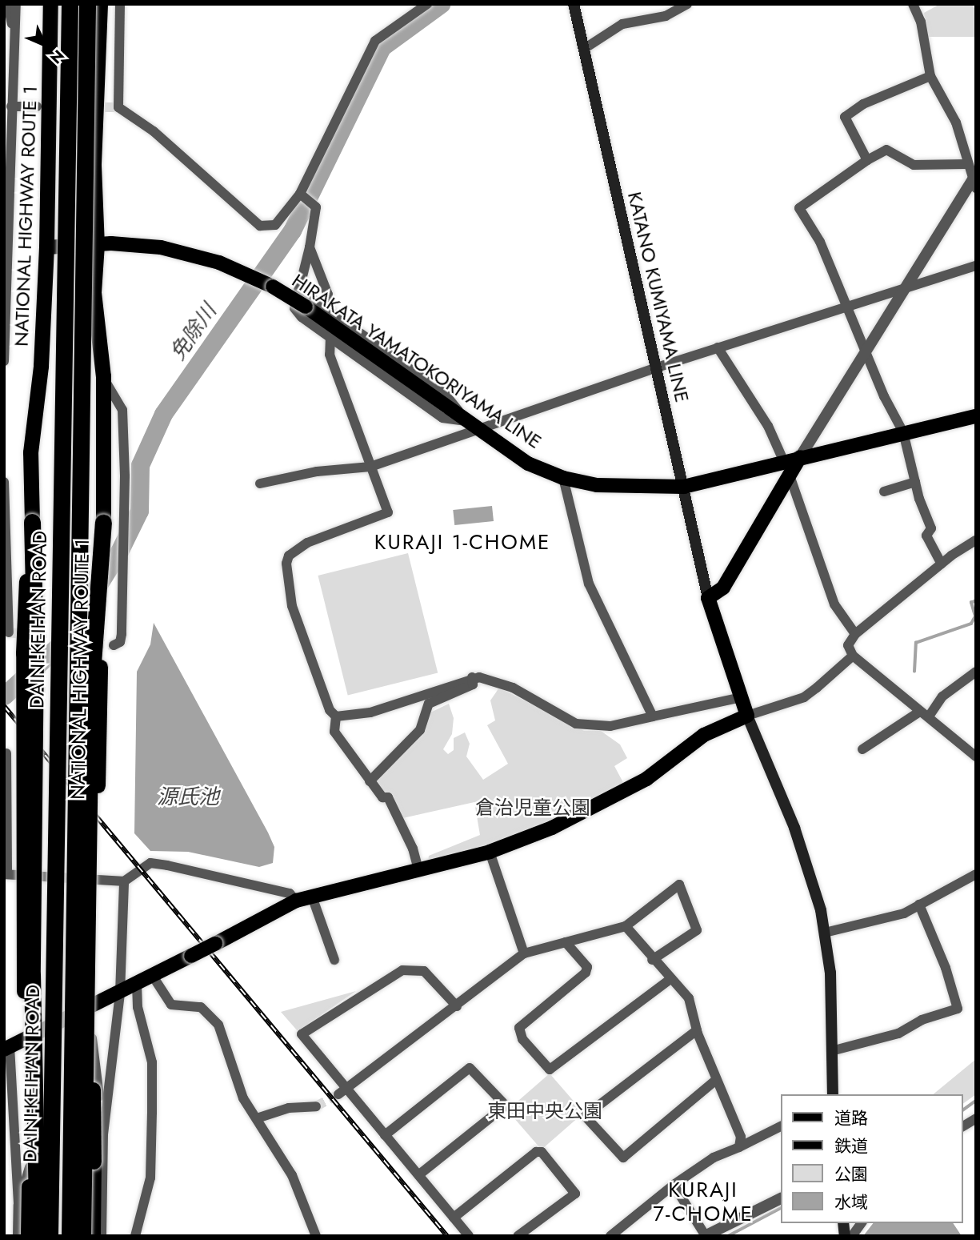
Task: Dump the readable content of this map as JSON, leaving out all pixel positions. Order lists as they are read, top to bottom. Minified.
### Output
{"streets":{"highway":["NATIONAL HIGHWAY ROUTE 1","DAINI-KEIHAN ROAD"],"main road":["KATANO KUMIYAMA LINE","HIRAKATA YAMATOKORIYAMA LINE"]},"crossings":[["NATIONAL HIGHWAY ROUTE 1","HIRAKATA YAMATOKORIYAMA LINE"],["KATANO KUMIYAMA LINE","HIRAKATA YAMATOKORIYAMA LINE"]],"districts":["KURAJI 1-CHOME","KURAJI 7-CHOME"],"water":["免除川","源氏池"],"parks":["倉治児童公園","東田中央公園"],"legend":["道路","鉄道","公園","水域"],"north":"bottom right"}
